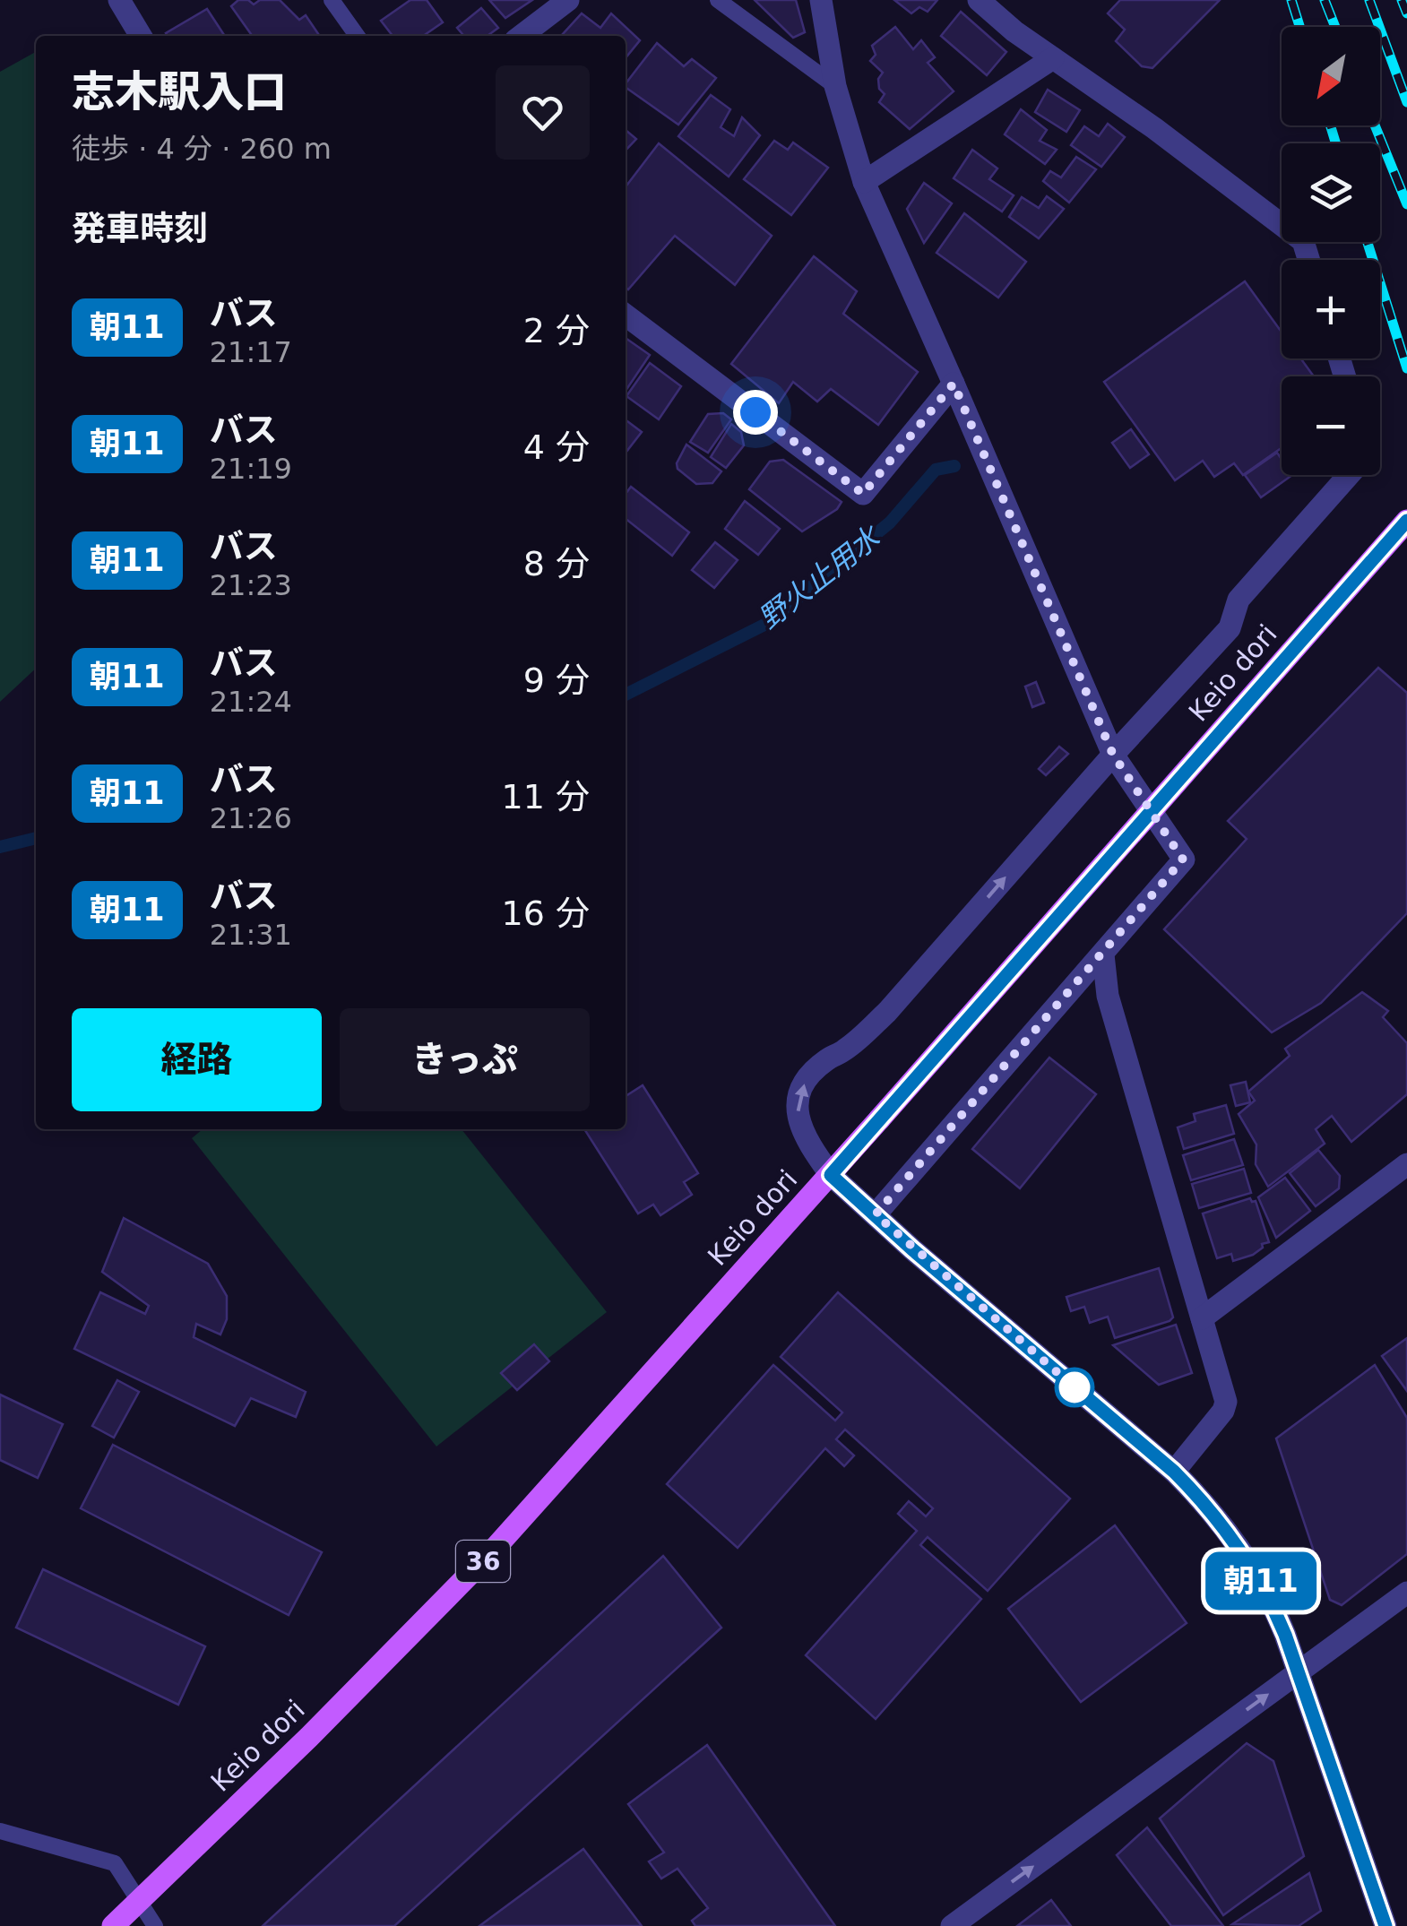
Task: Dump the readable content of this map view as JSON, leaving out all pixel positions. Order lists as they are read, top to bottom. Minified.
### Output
{"streets":{"main road":["Keio dori","36"]},"water":["野火止用水"],"lines":["bus line 朝11"],"north":"bottom left","page":{"on_map":"朝11","map_buttons":["+","−"],"heading":[["志木駅入口","徒歩 · 4 分 · 260 m"],"発車時刻"],"list":[{"mark":"朝11","name":"バス","note":"21:17","value":"2 分"},{"mark":"朝11","name":"バス","note":"21:19","value":"4 分"},{"mark":"朝11","name":"バス","note":"21:23","value":"8 分"},{"mark":"朝11","name":"バス","note":"21:24","value":"9 分"},{"mark":"朝11","name":"バス","note":"21:26","value":"11 分"},{"mark":"朝11","name":"バス","note":"21:31","value":"16 分"}],"buttons":["経路","きっぷ"]}}
